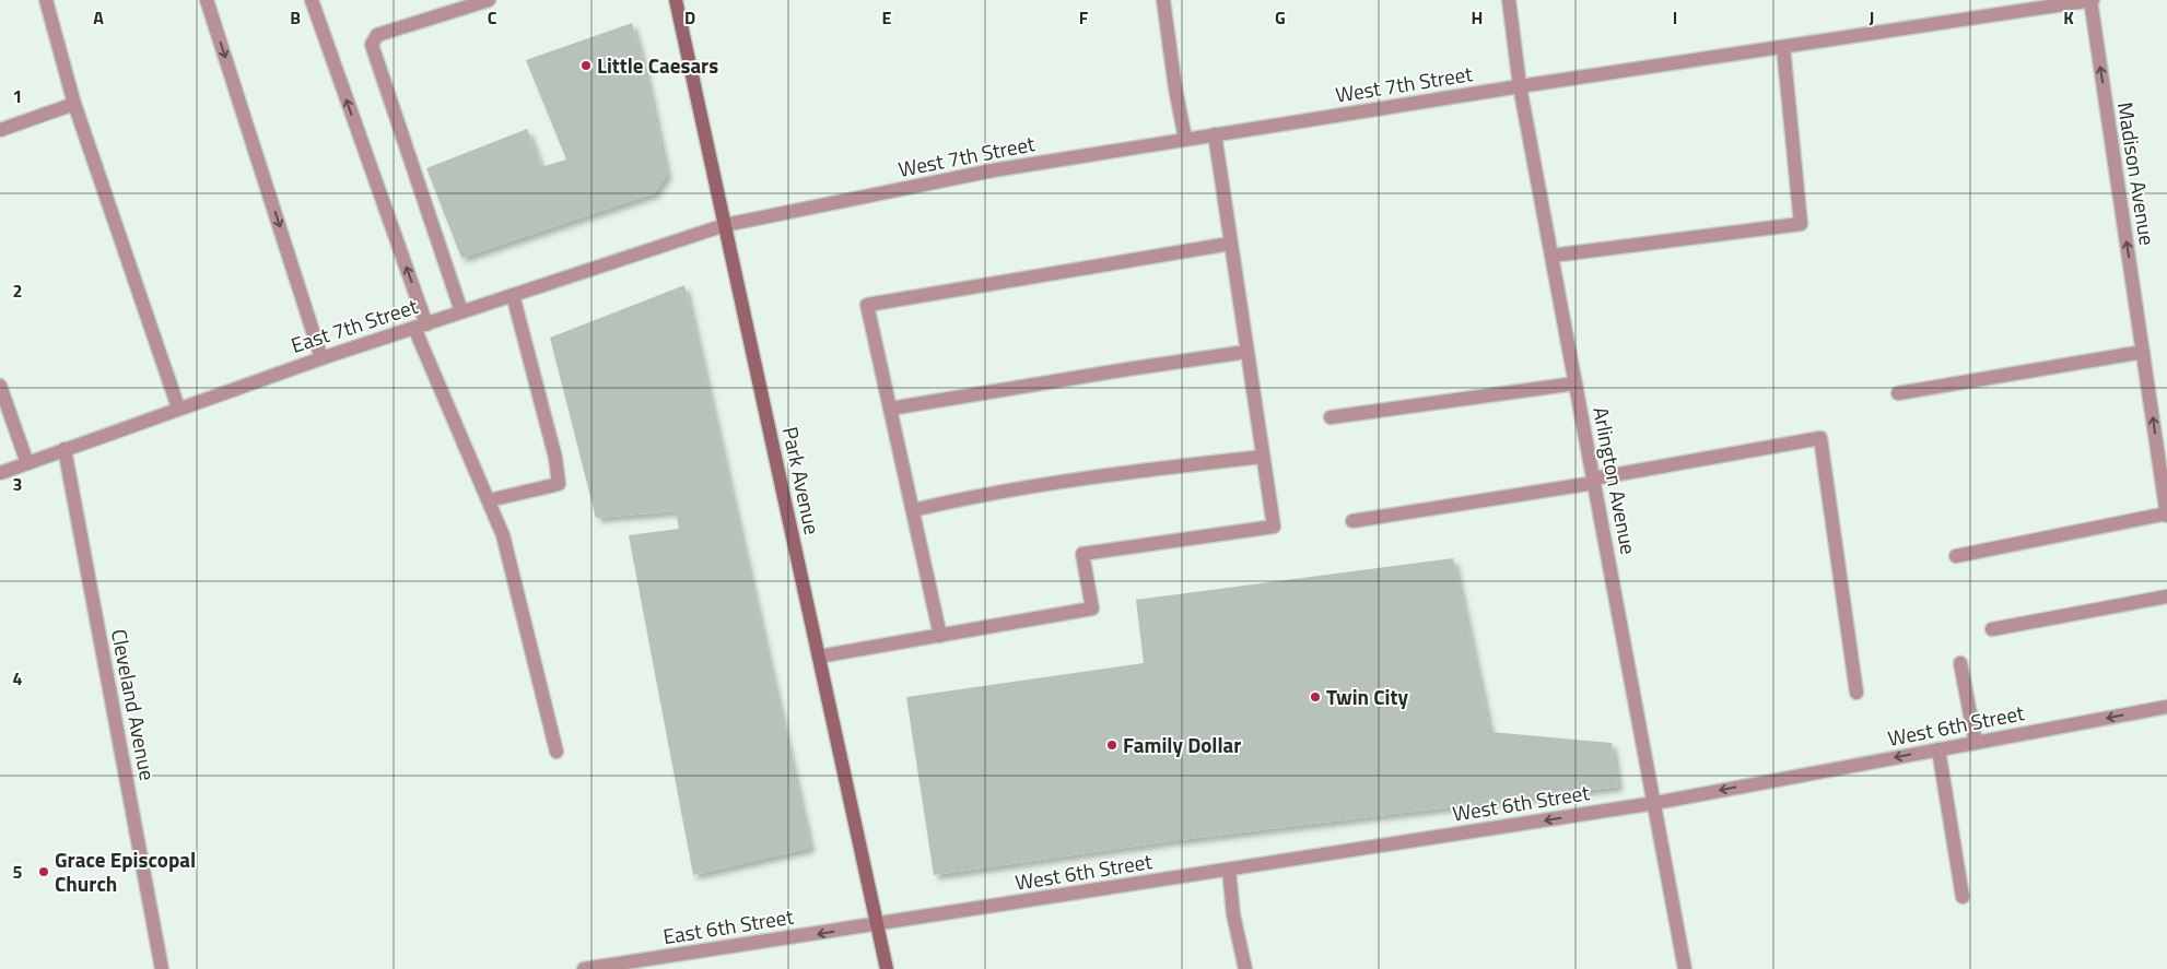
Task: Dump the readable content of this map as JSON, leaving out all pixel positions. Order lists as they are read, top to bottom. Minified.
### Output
{"streets":{"main road":["Park Avenue"],"street":["West 7th Street","Madison Avenue","East 7th Street","Arlington Avenue","Cleveland Avenue","West 6th Street","East 6th Street"]},"crossings":[["West 7th Street","Madison Avenue"],["West 7th Street","East 7th Street"],["West 7th Street","Park Avenue"],["West 7th Street","Arlington Avenue"],["East 7th Street","Park Avenue"],["East 7th Street","Cleveland Avenue"],["Park Avenue","West 6th Street"],["Park Avenue","East 6th Street"],["Arlington Avenue","West 6th Street"],["West 6th Street","East 6th Street"]],"one_way":["Madison Avenue","West 6th Street","East 6th Street"],"places":["Little Caesars","Twin City","Family Dollar","Grace Episcopal Church"],"grid":{"columns":["A","B","C","D","E","F","G","H","I","J","K"],"rows":["1","2","3","4","5"]}}
